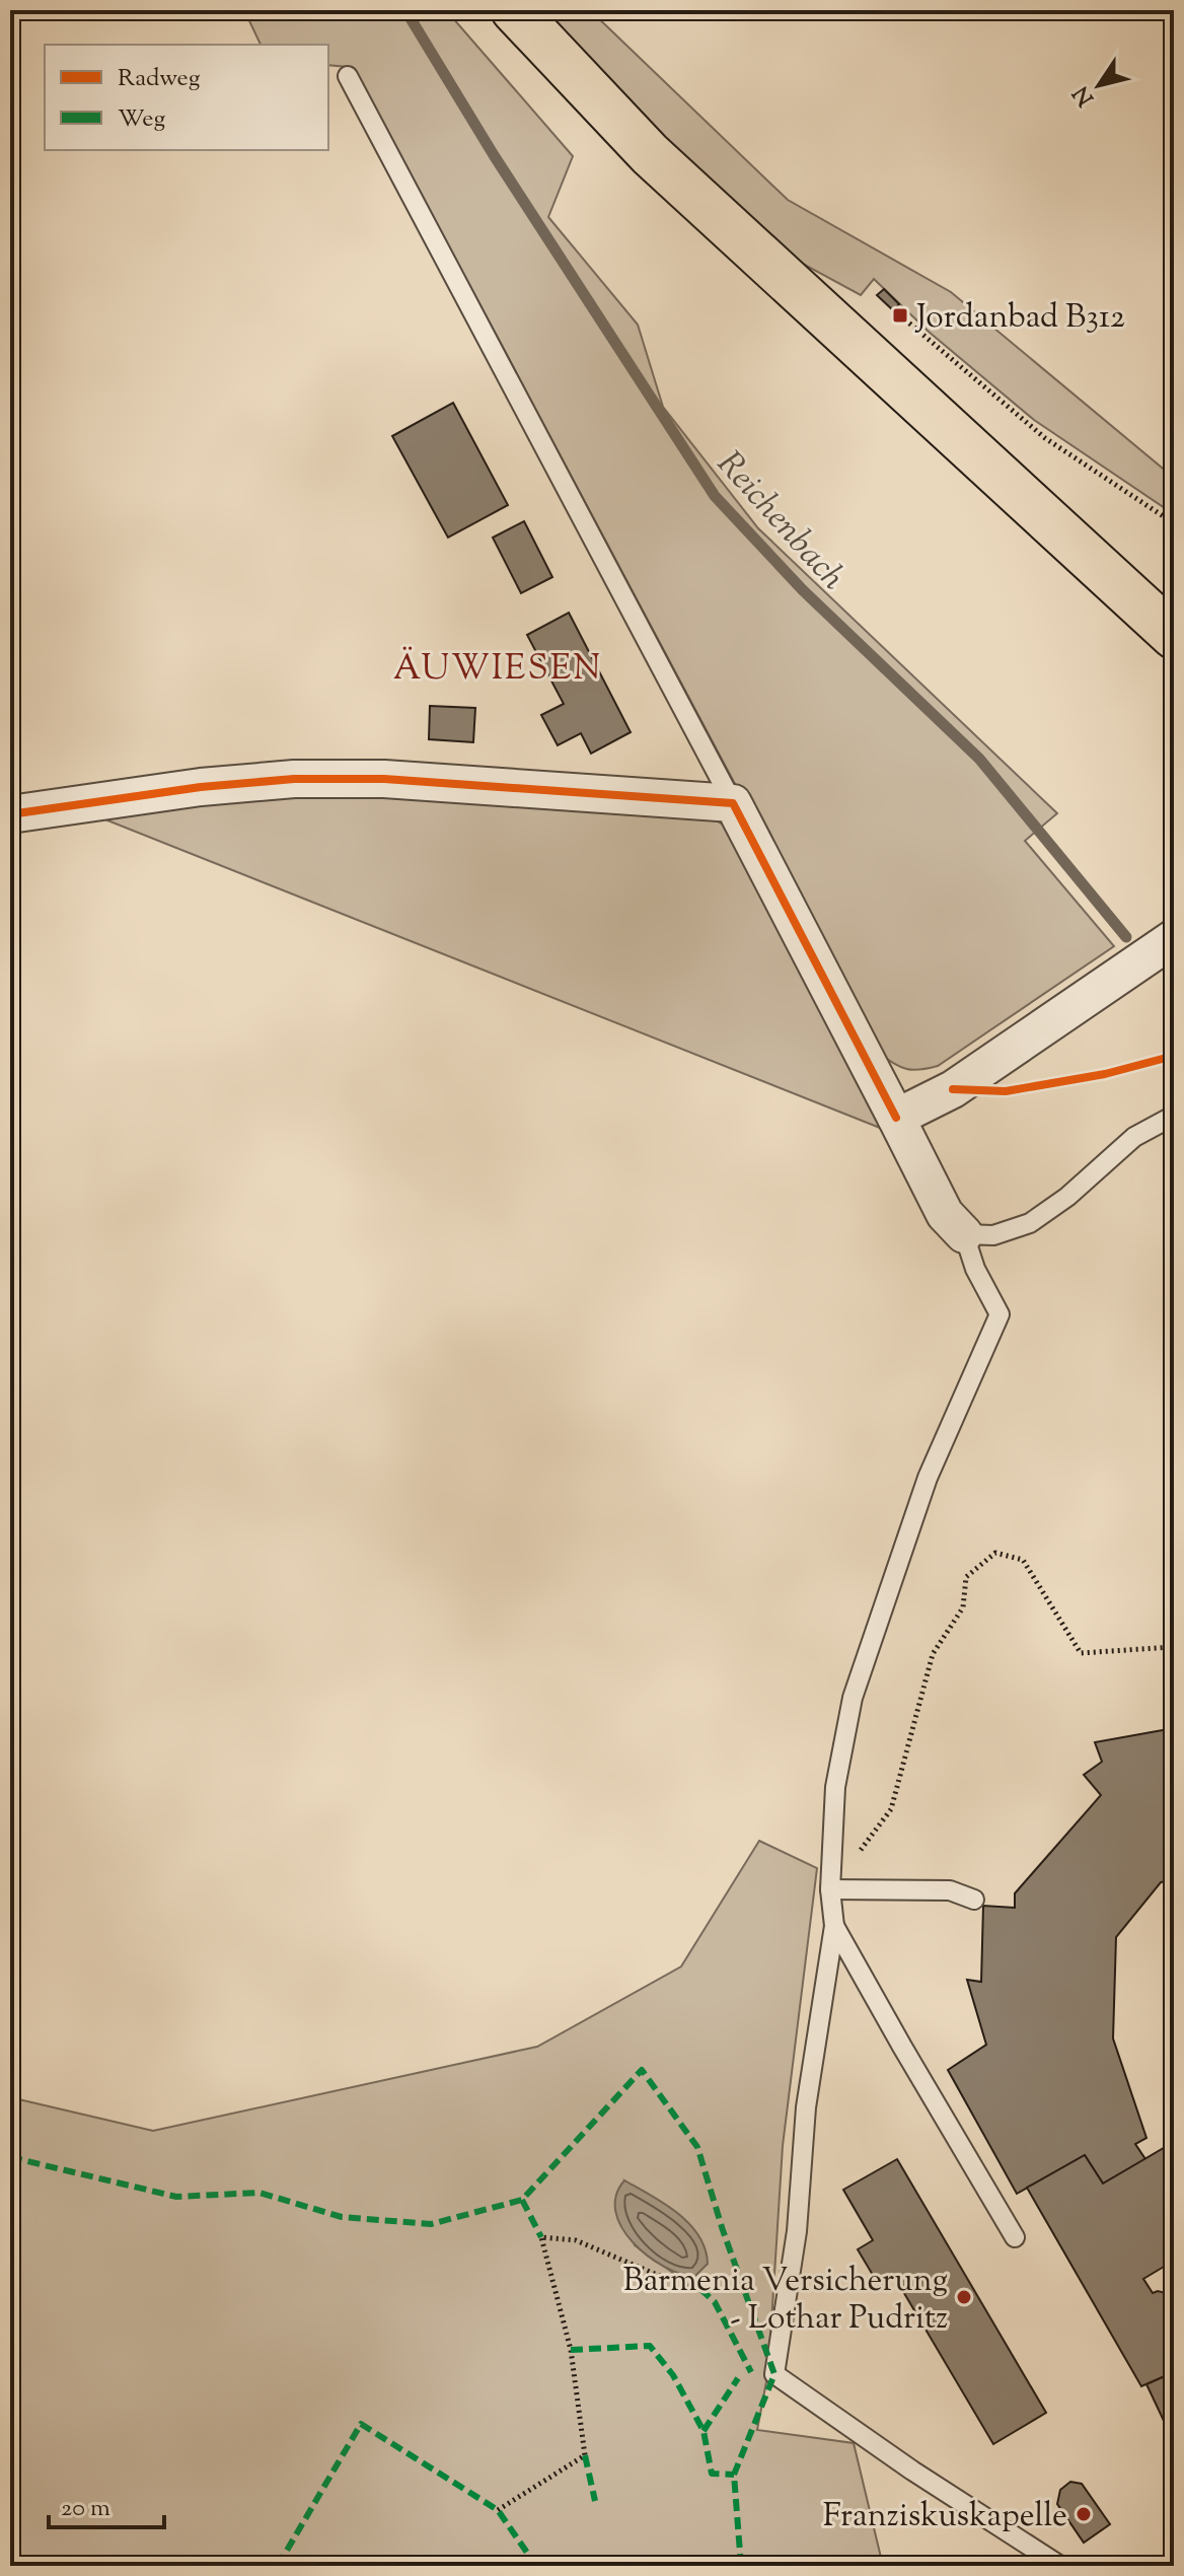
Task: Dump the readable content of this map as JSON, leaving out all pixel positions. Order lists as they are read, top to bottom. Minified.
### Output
{"districts":["ÄUWIESEN"],"water":["Reichenbach"],"places":{"transit":["Jordanbad B312"],"other":["Barmenia Versicherung - Lothar Pudritz","Franziskuskapelle"]},"legend":["Radweg","Weg"],"scale_bar":"20 m","north":"bottom left"}
